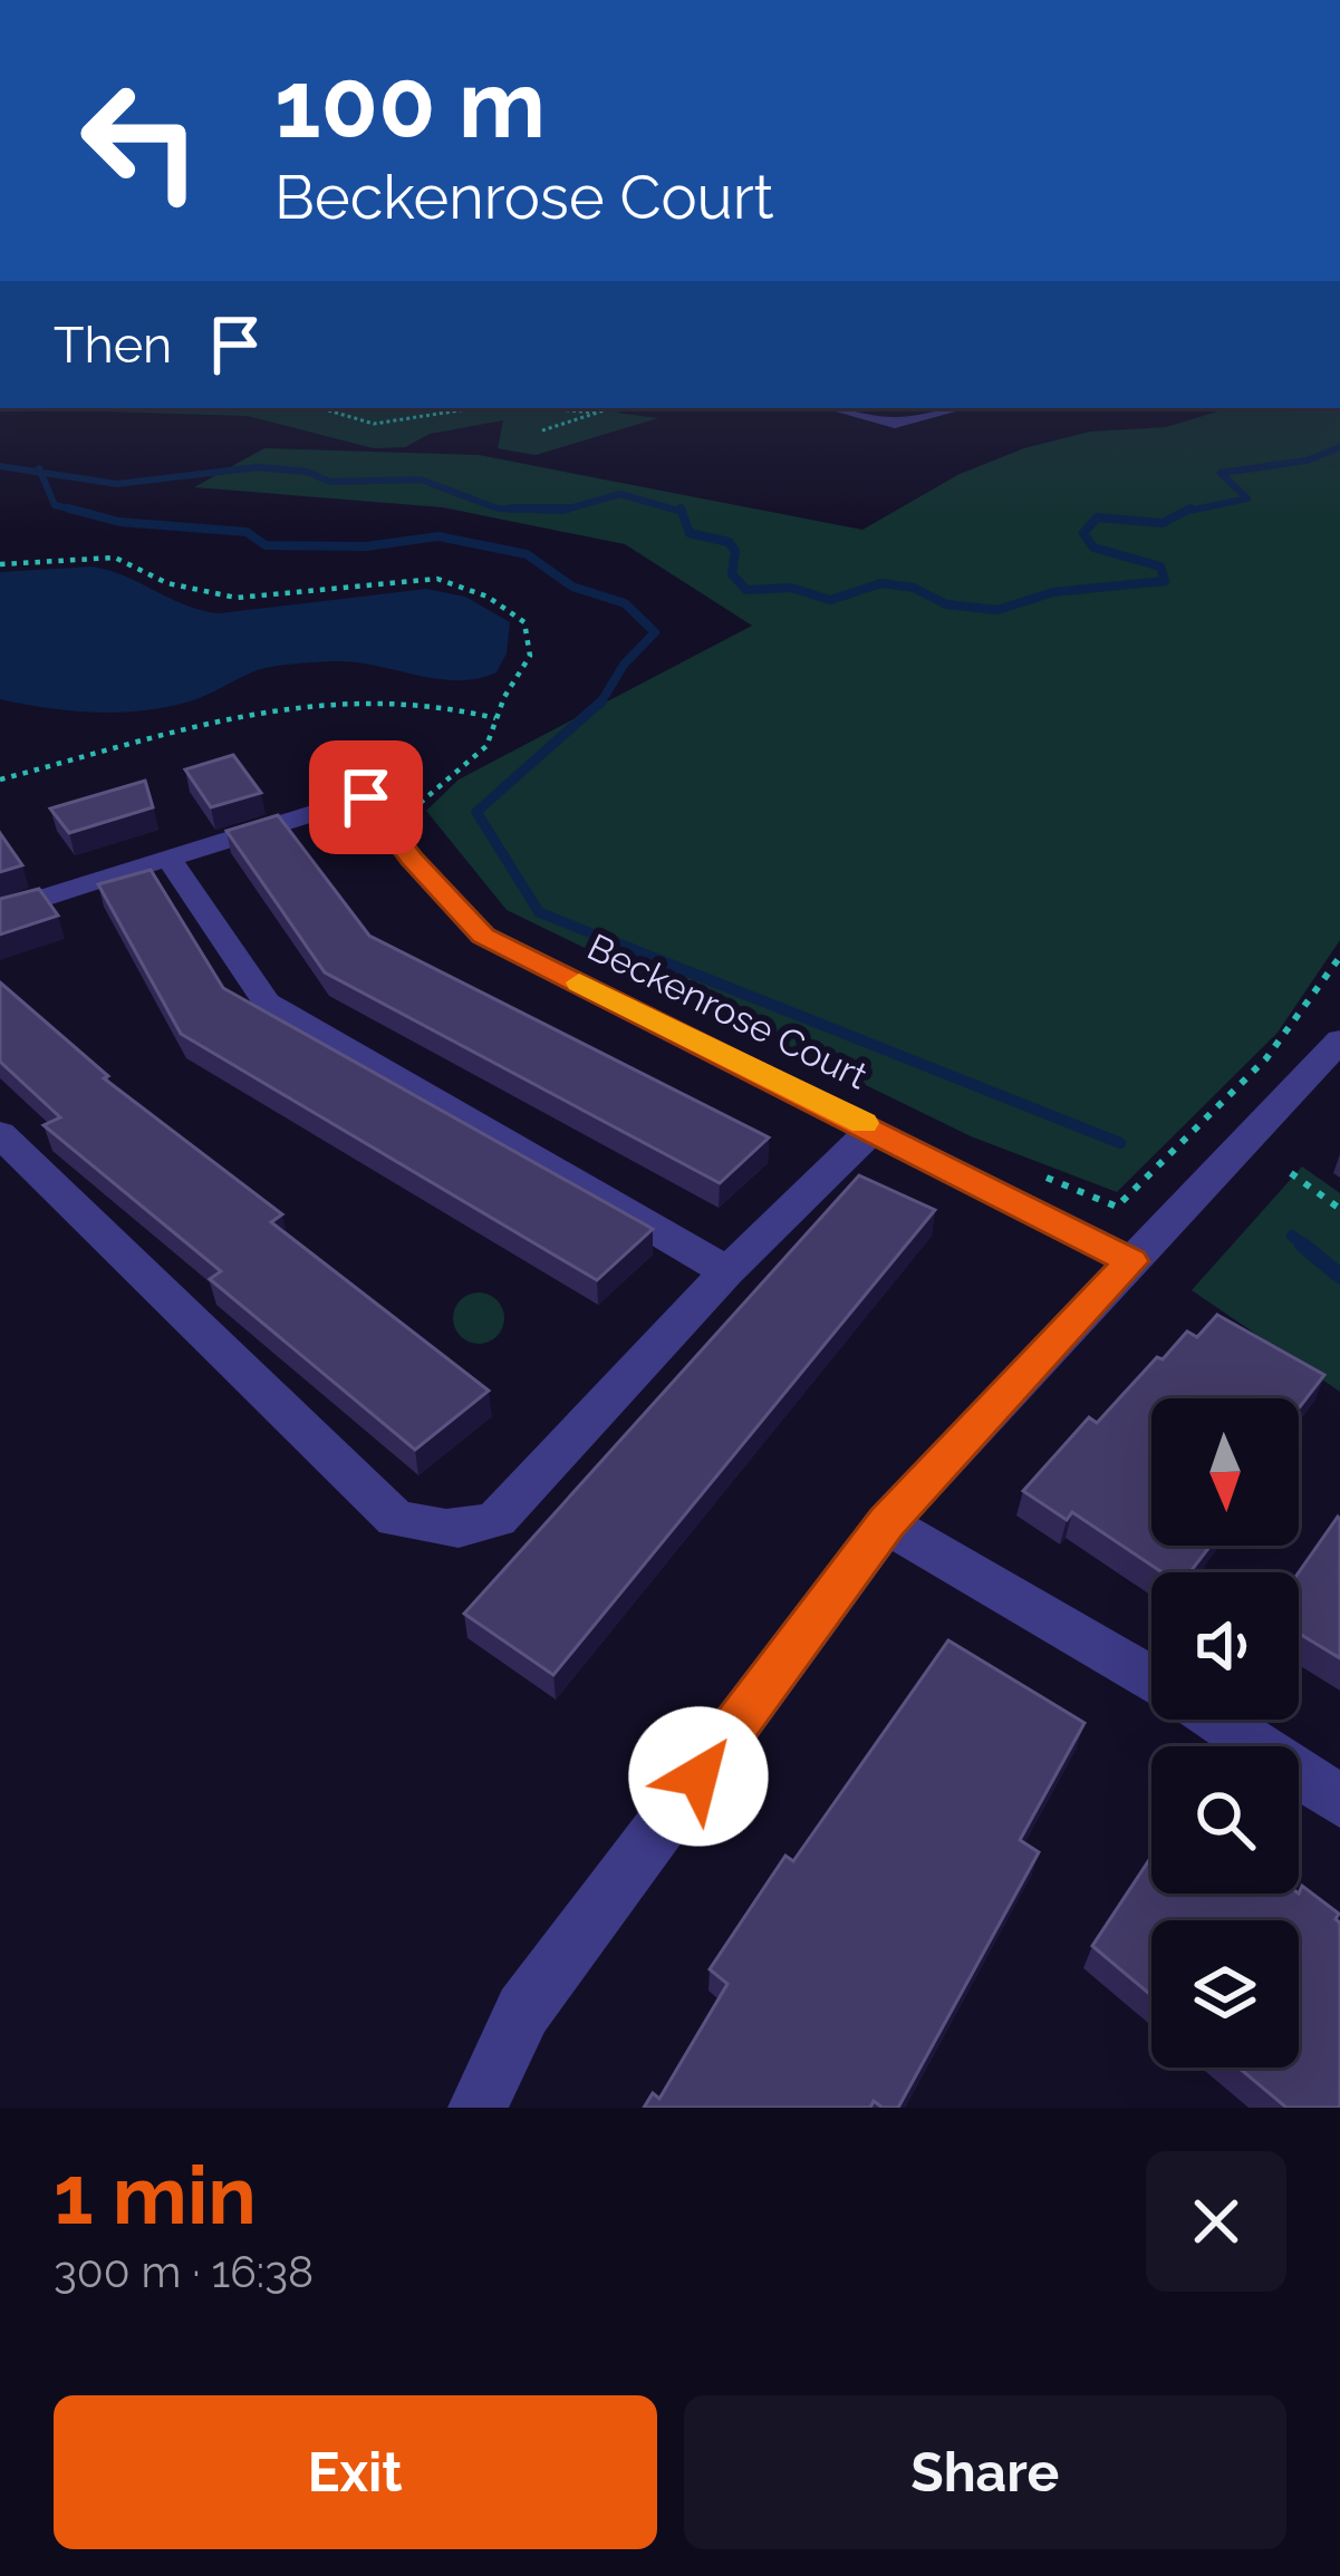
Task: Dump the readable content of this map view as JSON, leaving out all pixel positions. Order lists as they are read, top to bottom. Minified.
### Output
{"streets":{"street":["Beckenrose Court"]},"north":"bottom","page":{"turn":["100 m","Beckenrose Court"],"then":"Then","heading":["1 min","300 m · 16:38"],"buttons":["Exit","Share"]}}
